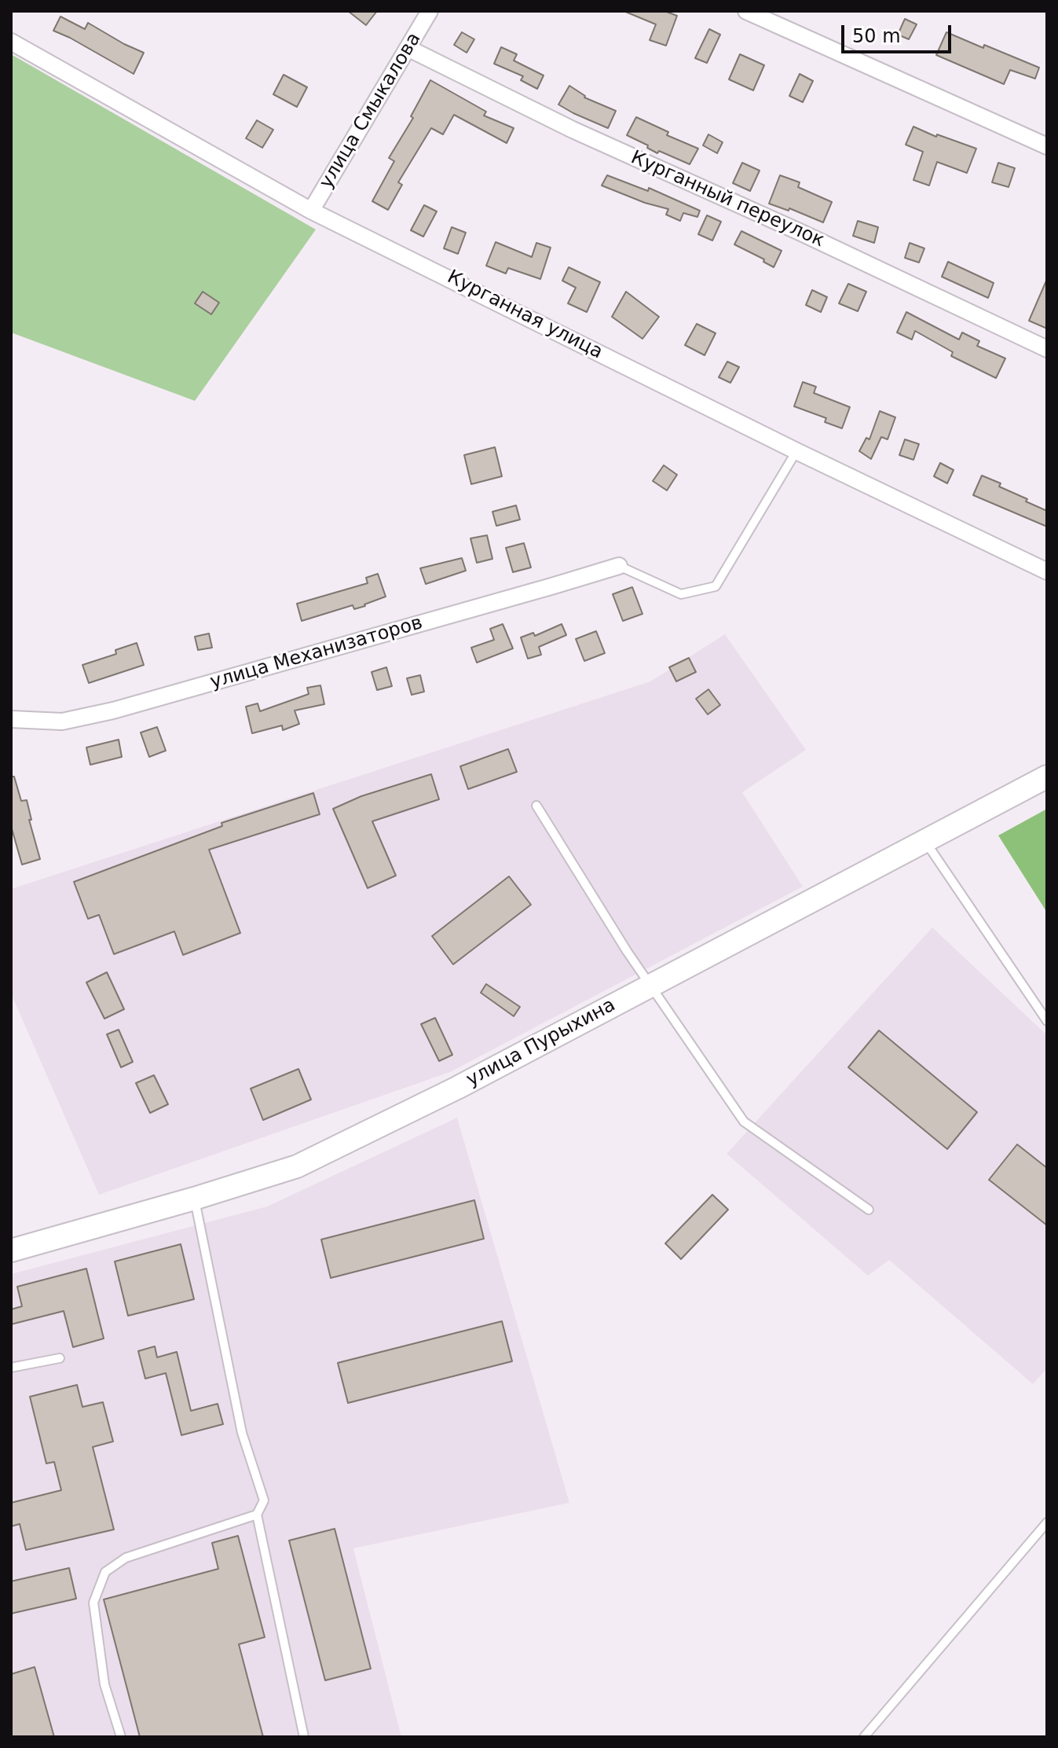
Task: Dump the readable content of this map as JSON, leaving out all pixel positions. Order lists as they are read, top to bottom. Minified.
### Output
{"streets":{"street":["улица Смыкалова","Курганный переулок","Курганная улица","улица Механизаторов","улица Пурыхина"]},"crossings":[["улица Смыкалова","Курганный переулок"],["улица Смыкалова","Курганная улица"]],"scale_bar":"50 m"}
